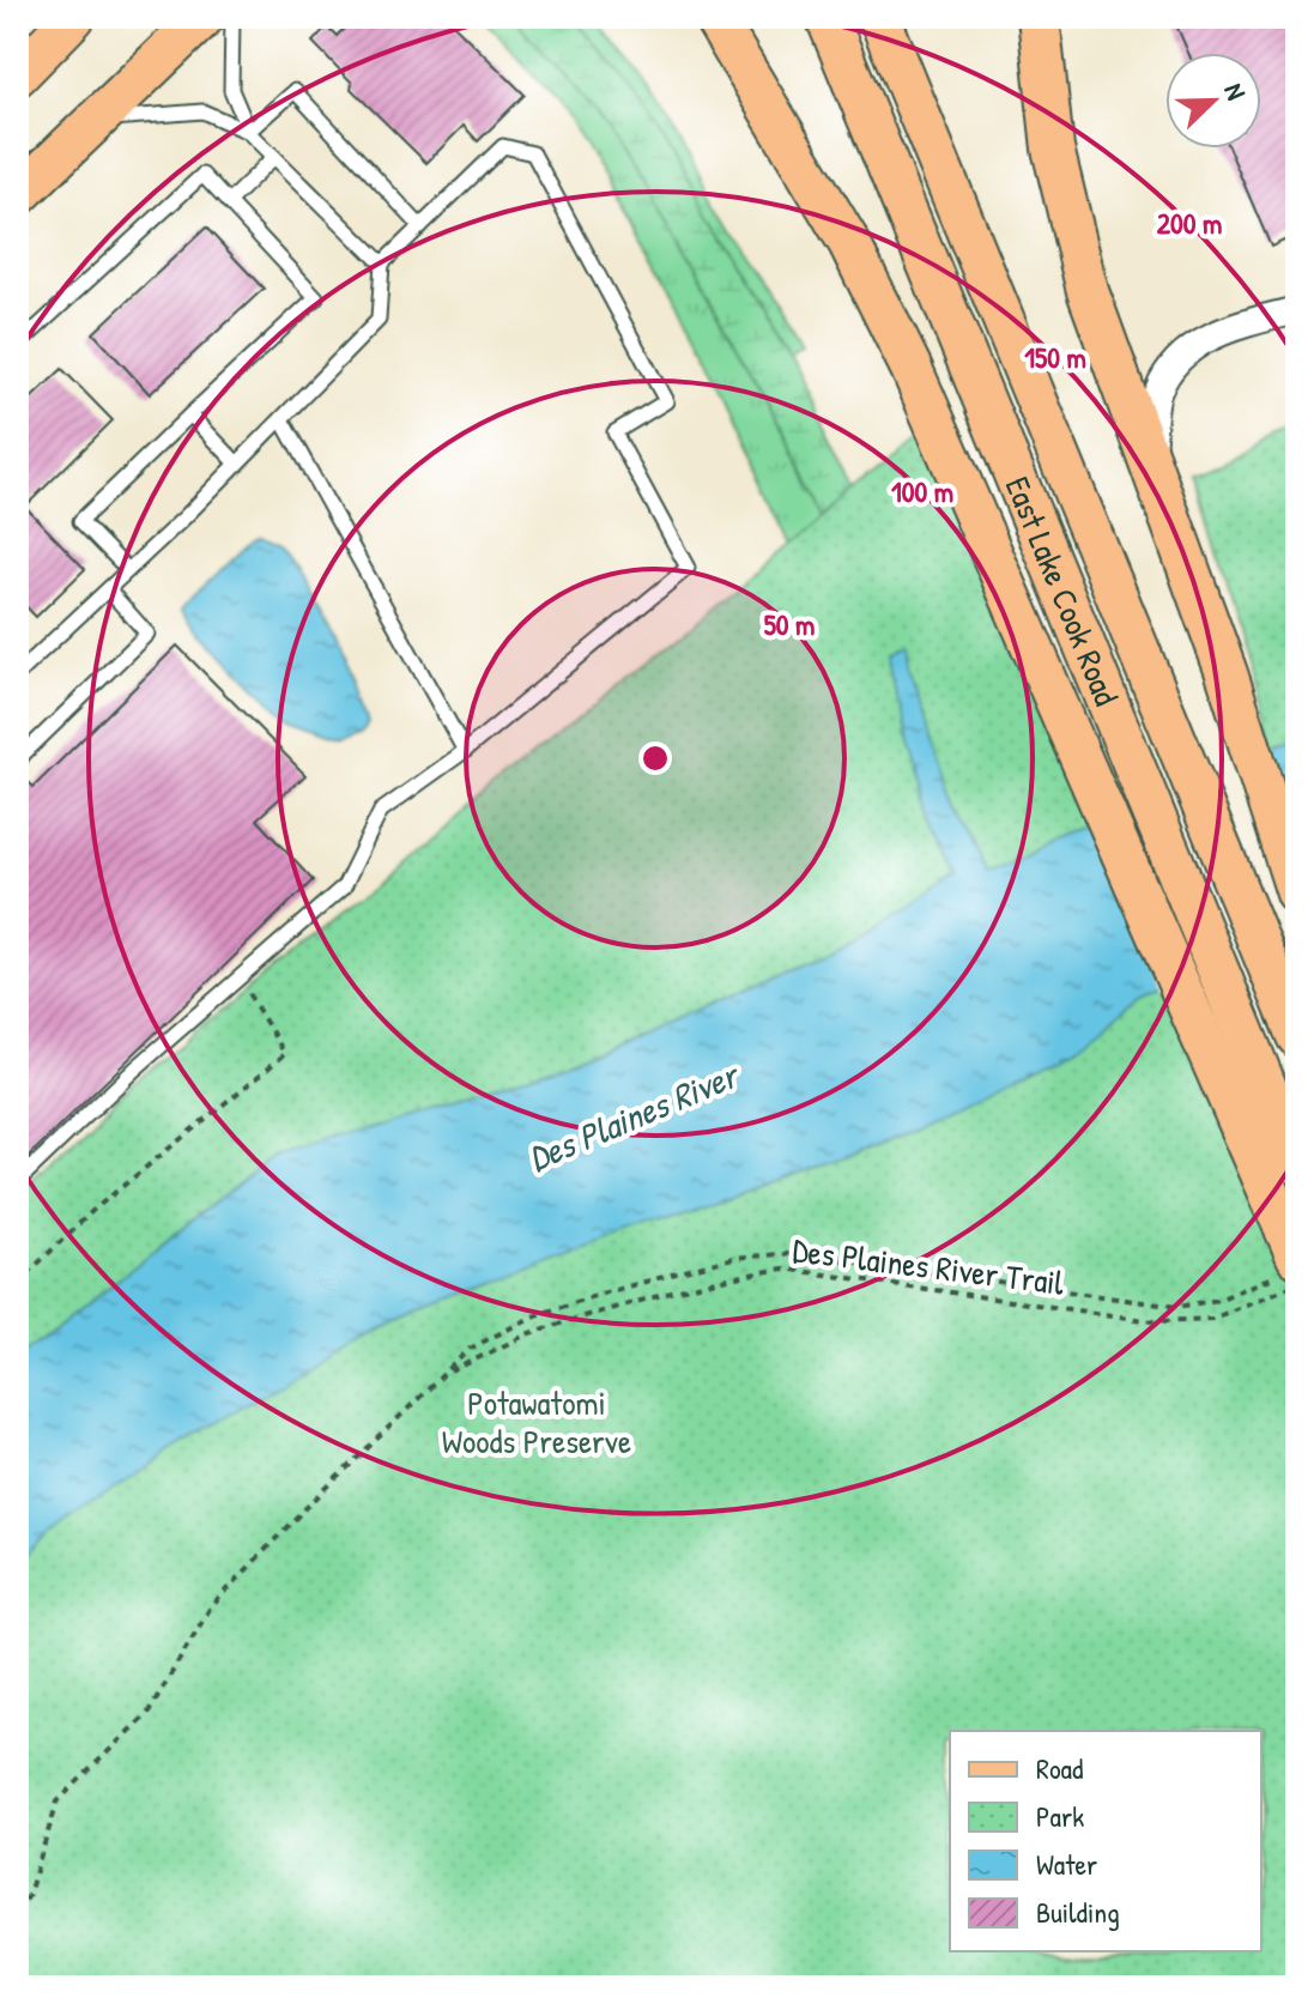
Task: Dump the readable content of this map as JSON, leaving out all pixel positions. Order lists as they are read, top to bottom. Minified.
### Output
{"streets":{"main road":["East Lake Cook Road"],"path":["Des Plaines River Trail"]},"water":["Des Plaines River"],"parks":["Potawatomi Woods Preserve"],"legend":["Road","Park","Water","Building"],"north":"top right","rings":["200 m","150 m","100 m","50 m"]}
